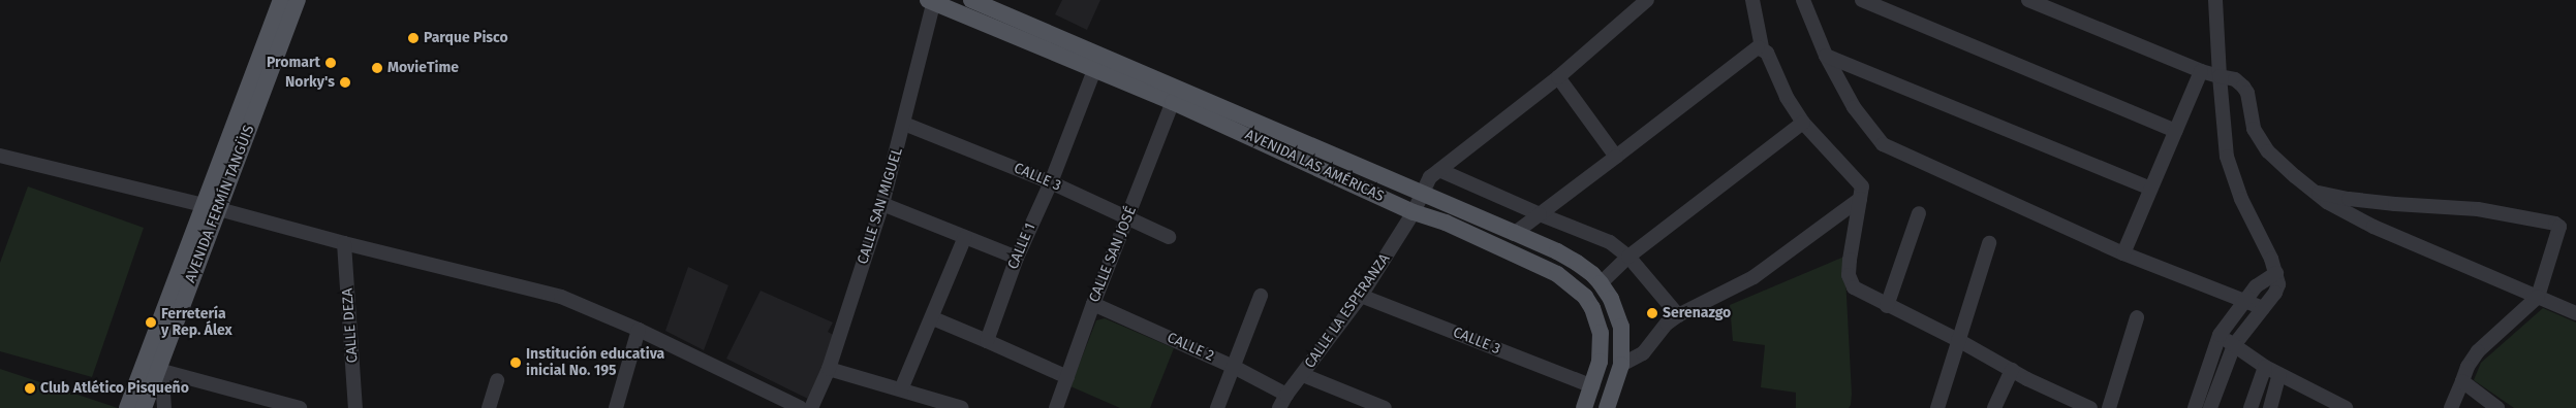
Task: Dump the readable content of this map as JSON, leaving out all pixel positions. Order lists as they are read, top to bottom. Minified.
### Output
{"streets":{"main road":["AVENIDA LAS AMÉRICAS","AVENIDA FERMÍN TANGÜIS"],"street":["CALLE 3","CALLE SAN MIGUEL","CALLE 1","CALLE SAN JOSÉ","CALLE LA ESPERANZA","CALLE DEZA","CALLE 2"]},"crossings":[["AVENIDA LAS AMÉRICAS","CALLE 3"],["AVENIDA LAS AMÉRICAS","CALLE SAN MIGUEL"],["AVENIDA LAS AMÉRICAS","CALLE 1"],["AVENIDA LAS AMÉRICAS","CALLE SAN JOSÉ"],["AVENIDA LAS AMÉRICAS","CALLE LA ESPERANZA"],["CALLE 3","CALLE SAN MIGUEL"],["CALLE 3","CALLE 1"],["CALLE 3","CALLE SAN JOSÉ"],["CALLE 3","CALLE LA ESPERANZA"],["CALLE SAN JOSÉ","CALLE 2"],["CALLE LA ESPERANZA","CALLE 2"]],"places":["Parque Pisco","Promart","MovieTime","Norky's","Serenazgo","Ferretería y Rep. Álex","Institución educativa inicial No. 195","Club Atlético Pisqueño"]}
